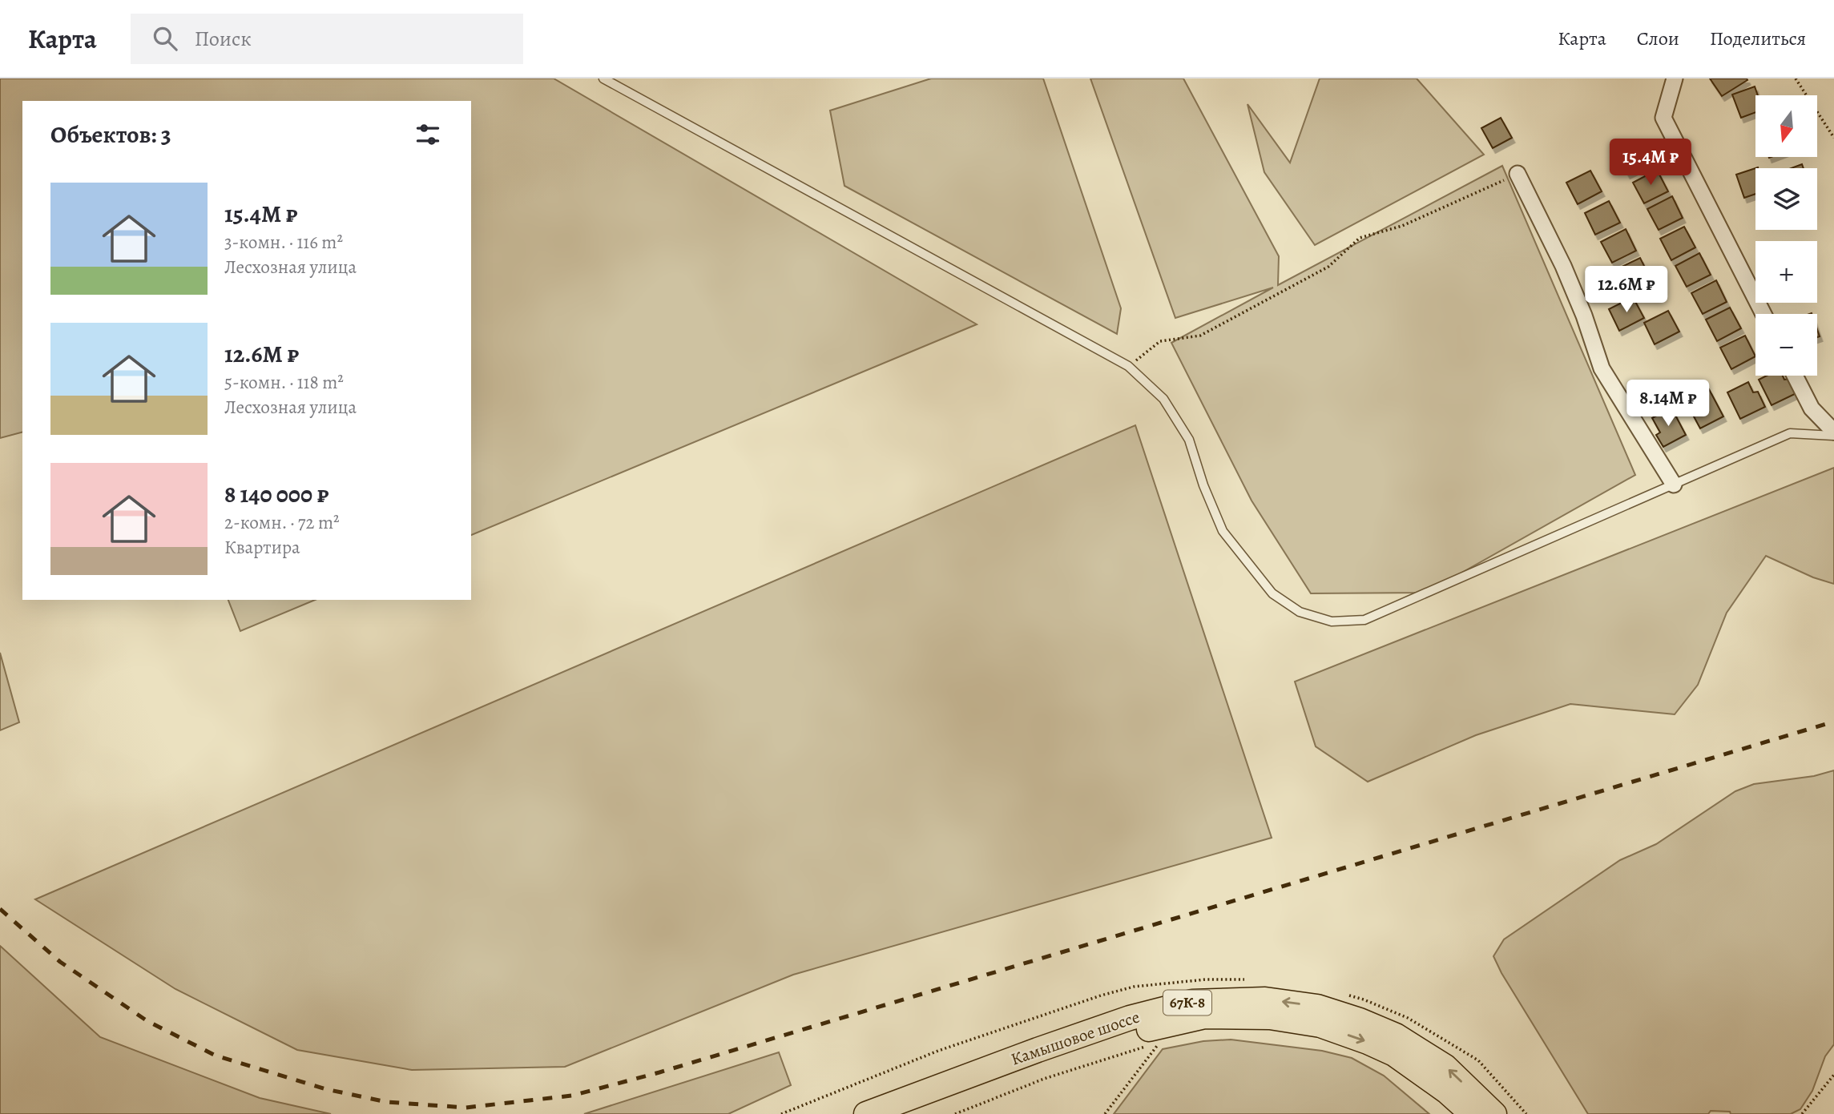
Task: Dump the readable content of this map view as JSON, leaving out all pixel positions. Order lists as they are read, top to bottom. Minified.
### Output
{"streets":{"main road":["67К-8","Камышовое шоссе"]},"north":"bottom","page":{"header":"Карта","search":"Поиск","nav":["Карта","Слои","Поделиться"],"map_buttons":["+","−"],"heading":"Объектов: 3","price":["15.4M ₽","12.6M ₽","8.14M ₽"],"list":[{"name":"15.4M ₽","note":"3-комн. · 116 m² · Лесхозная улица"},{"name":"12.6M ₽","note":"5-комн. · 118 m² · Лесхозная улица"},{"name":"8 140 000 ₽","note":"2-комн. · 72 m² · Квартира"}]}}
